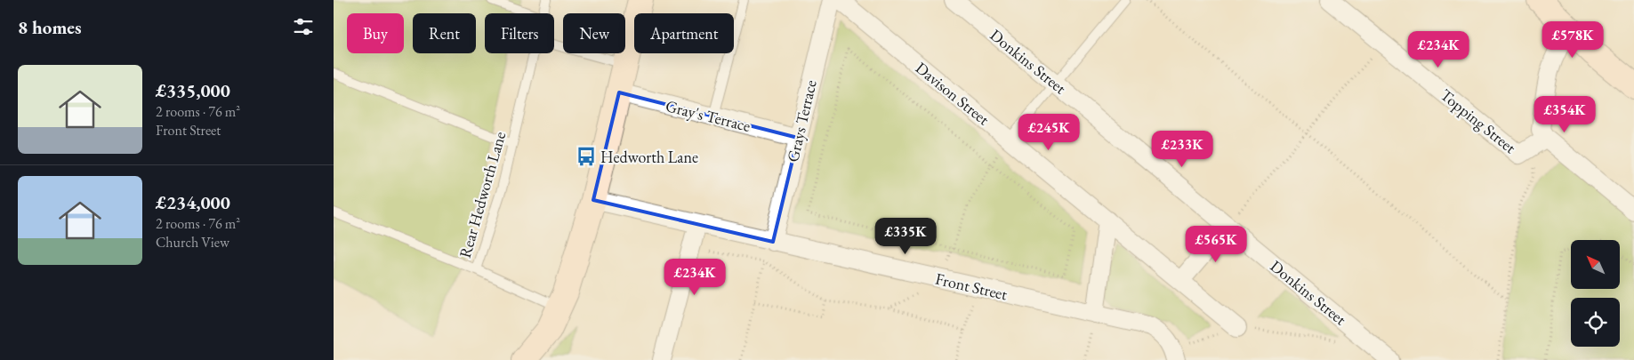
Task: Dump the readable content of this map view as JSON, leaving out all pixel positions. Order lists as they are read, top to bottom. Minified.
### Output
{"streets":{"street":["Donkins Street","Davison Street","Gray's Terrace","Grays Terrace","Topping Street","Front Street"],"lane":["Rear Hedworth Lane"]},"crossings":[["Gray's Terrace","Grays Terrace"],["Grays Terrace","Front Street"]],"places":{"bus stop":["Hedworth Lane"]},"north":"top left","page":{"heading":"8 homes","chip":["Buy","Rent","Filters","New","Apartment"],"price":["£578K","£234K","£354K","£245K","£233K","£335K","£565K","£234K"],"list":[{"name":"£335,000","note":"2 rooms · 76 m² · Front Street"},{"name":"£234,000","note":"2 rooms · 76 m² · Church View"}]}}
